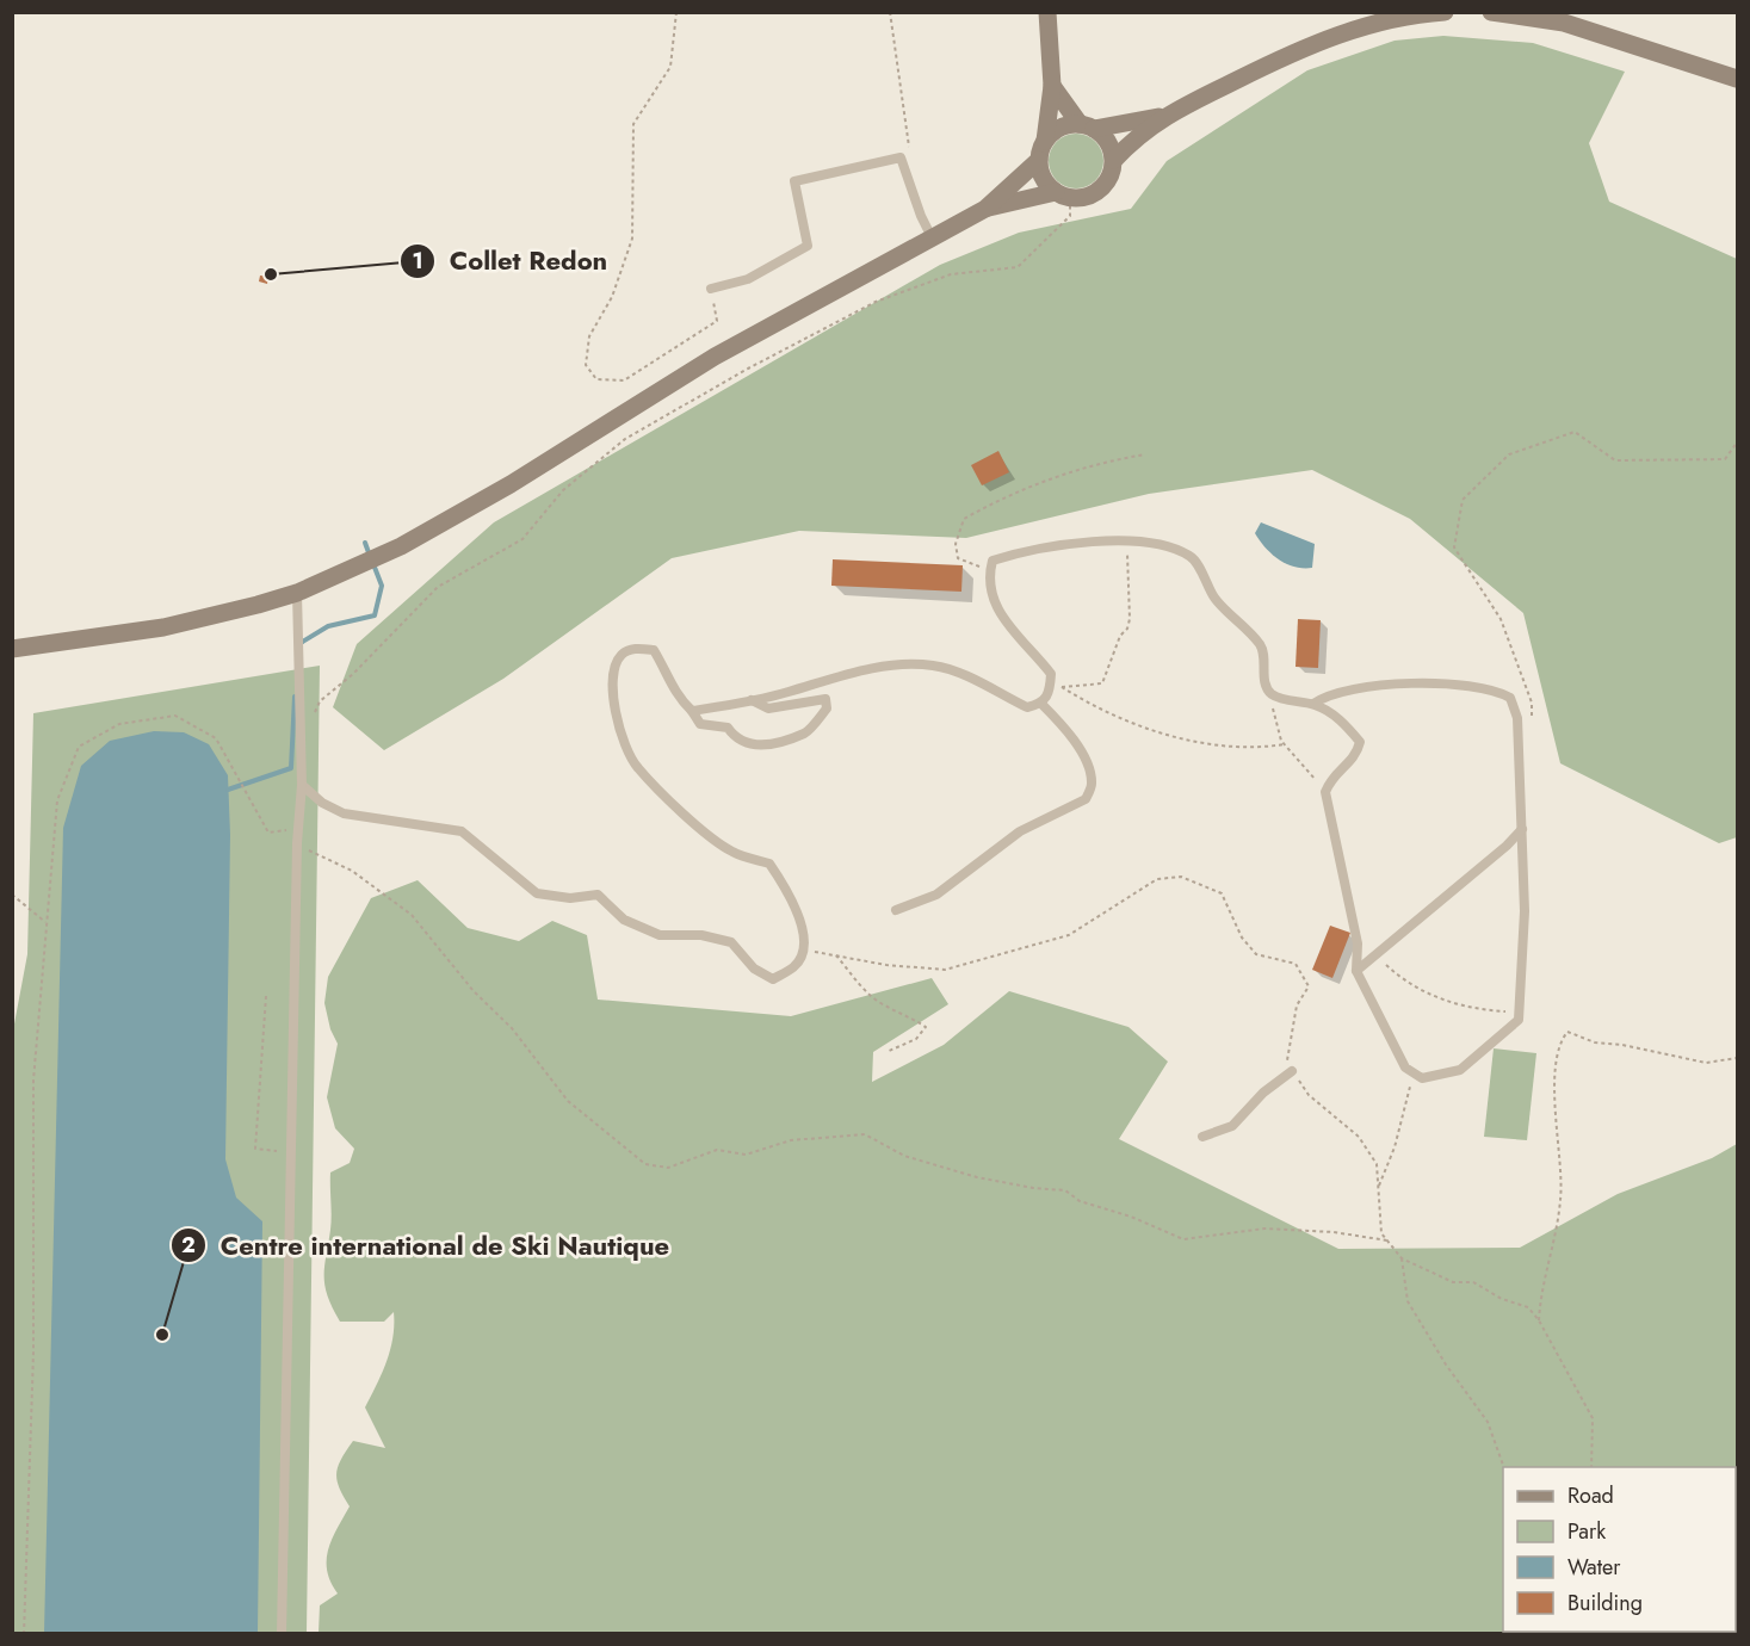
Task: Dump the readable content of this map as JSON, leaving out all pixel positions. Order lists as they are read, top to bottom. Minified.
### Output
{"places":["Collet Redon","Centre international de Ski Nautique"],"legend":["Road","Park","Water","Building"]}
